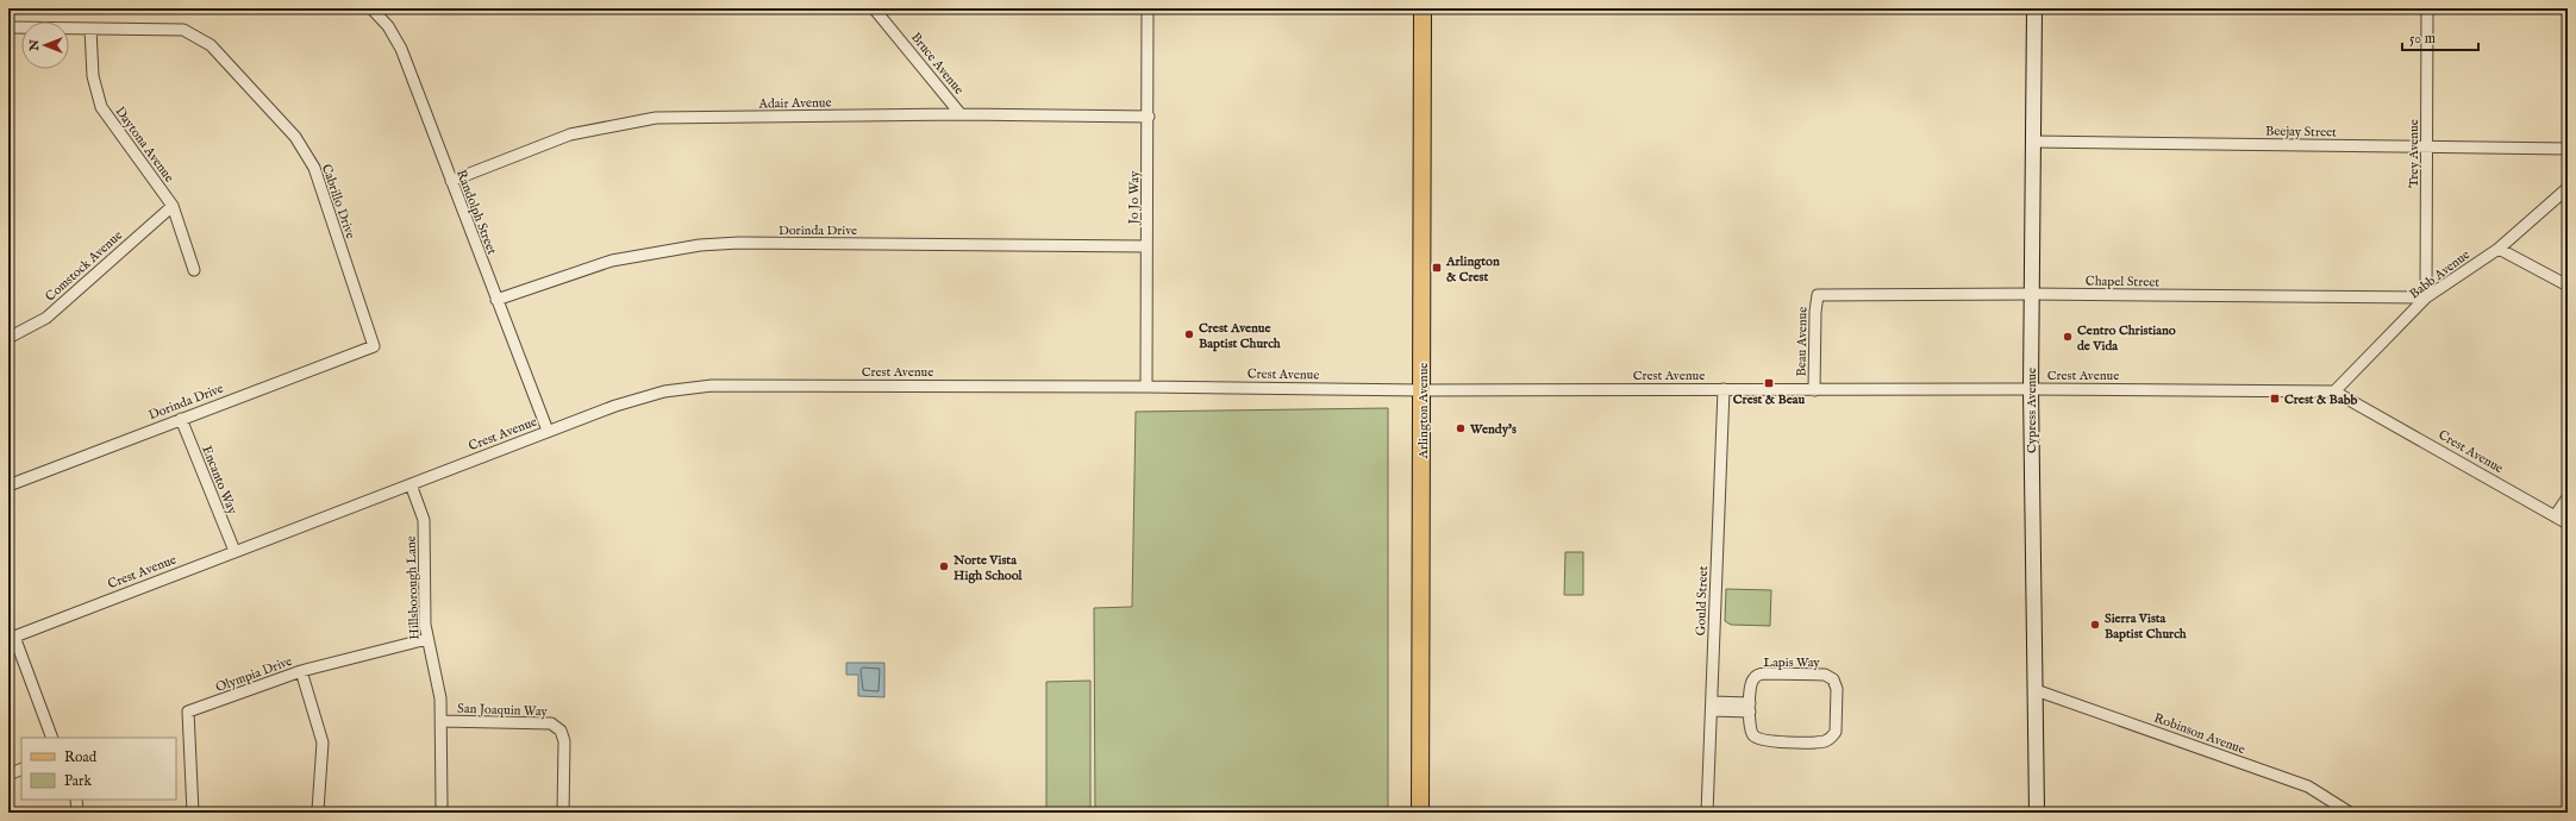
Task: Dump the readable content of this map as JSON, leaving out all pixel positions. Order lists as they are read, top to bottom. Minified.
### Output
{"streets":{"main road":["Arlington Avenue"],"street":["Bruce Avenue","Adair Avenue","Beejay Street","Daytona Avenue","Trey Avenue","Jo Jo Way","Cabrillo Drive","Randolph Street","Dorinda Drive","Comstock Avenue","Babb Avenue","Chapel Street","Beau Avenue","Crest Avenue","Cypress Avenue","Encanto Way","Hillsborough Lane","Gould Street","Lapis Way","Olympia Drive","San Joaquin Way","Robinson Avenue"]},"crossings":[["Bruce Avenue","Adair Avenue"],["Adair Avenue","Jo Jo Way"],["Adair Avenue","Randolph Street"],["Beejay Street","Trey Avenue"],["Beejay Street","Cypress Avenue"],["Daytona Avenue","Cabrillo Drive"],["Daytona Avenue","Comstock Avenue"],["Trey Avenue","Babb Avenue"],["Trey Avenue","Chapel Street"],["Jo Jo Way","Dorinda Drive"],["Jo Jo Way","Crest Avenue"],["Cabrillo Drive","Dorinda Drive"],["Randolph Street","Dorinda Drive"],["Randolph Street","Crest Avenue"],["Dorinda Drive","Encanto Way"],["Babb Avenue","Chapel Street"],["Babb Avenue","Crest Avenue"],["Chapel Street","Beau Avenue"],["Chapel Street","Cypress Avenue"],["Beau Avenue","Crest Avenue"],["Crest Avenue","Arlington Avenue"],["Crest Avenue","Cypress Avenue"],["Crest Avenue","Encanto Way"],["Crest Avenue","Hillsborough Lane"],["Crest Avenue","Gould Street"],["Cypress Avenue","Robinson Avenue"],["Hillsborough Lane","Olympia Drive"],["Hillsborough Lane","San Joaquin Way"]],"places":{"transit":["Arlington & Crest","Crest & Beau","Crest & Babb"],"other":["Crest Avenue Baptist Church","Centro Christiano de Vida","Wendy's","Norte Vista High School","Sierra Vista Baptist Church"]},"legend":["Road","Park"],"scale_bar":"50 m","north":"left"}
